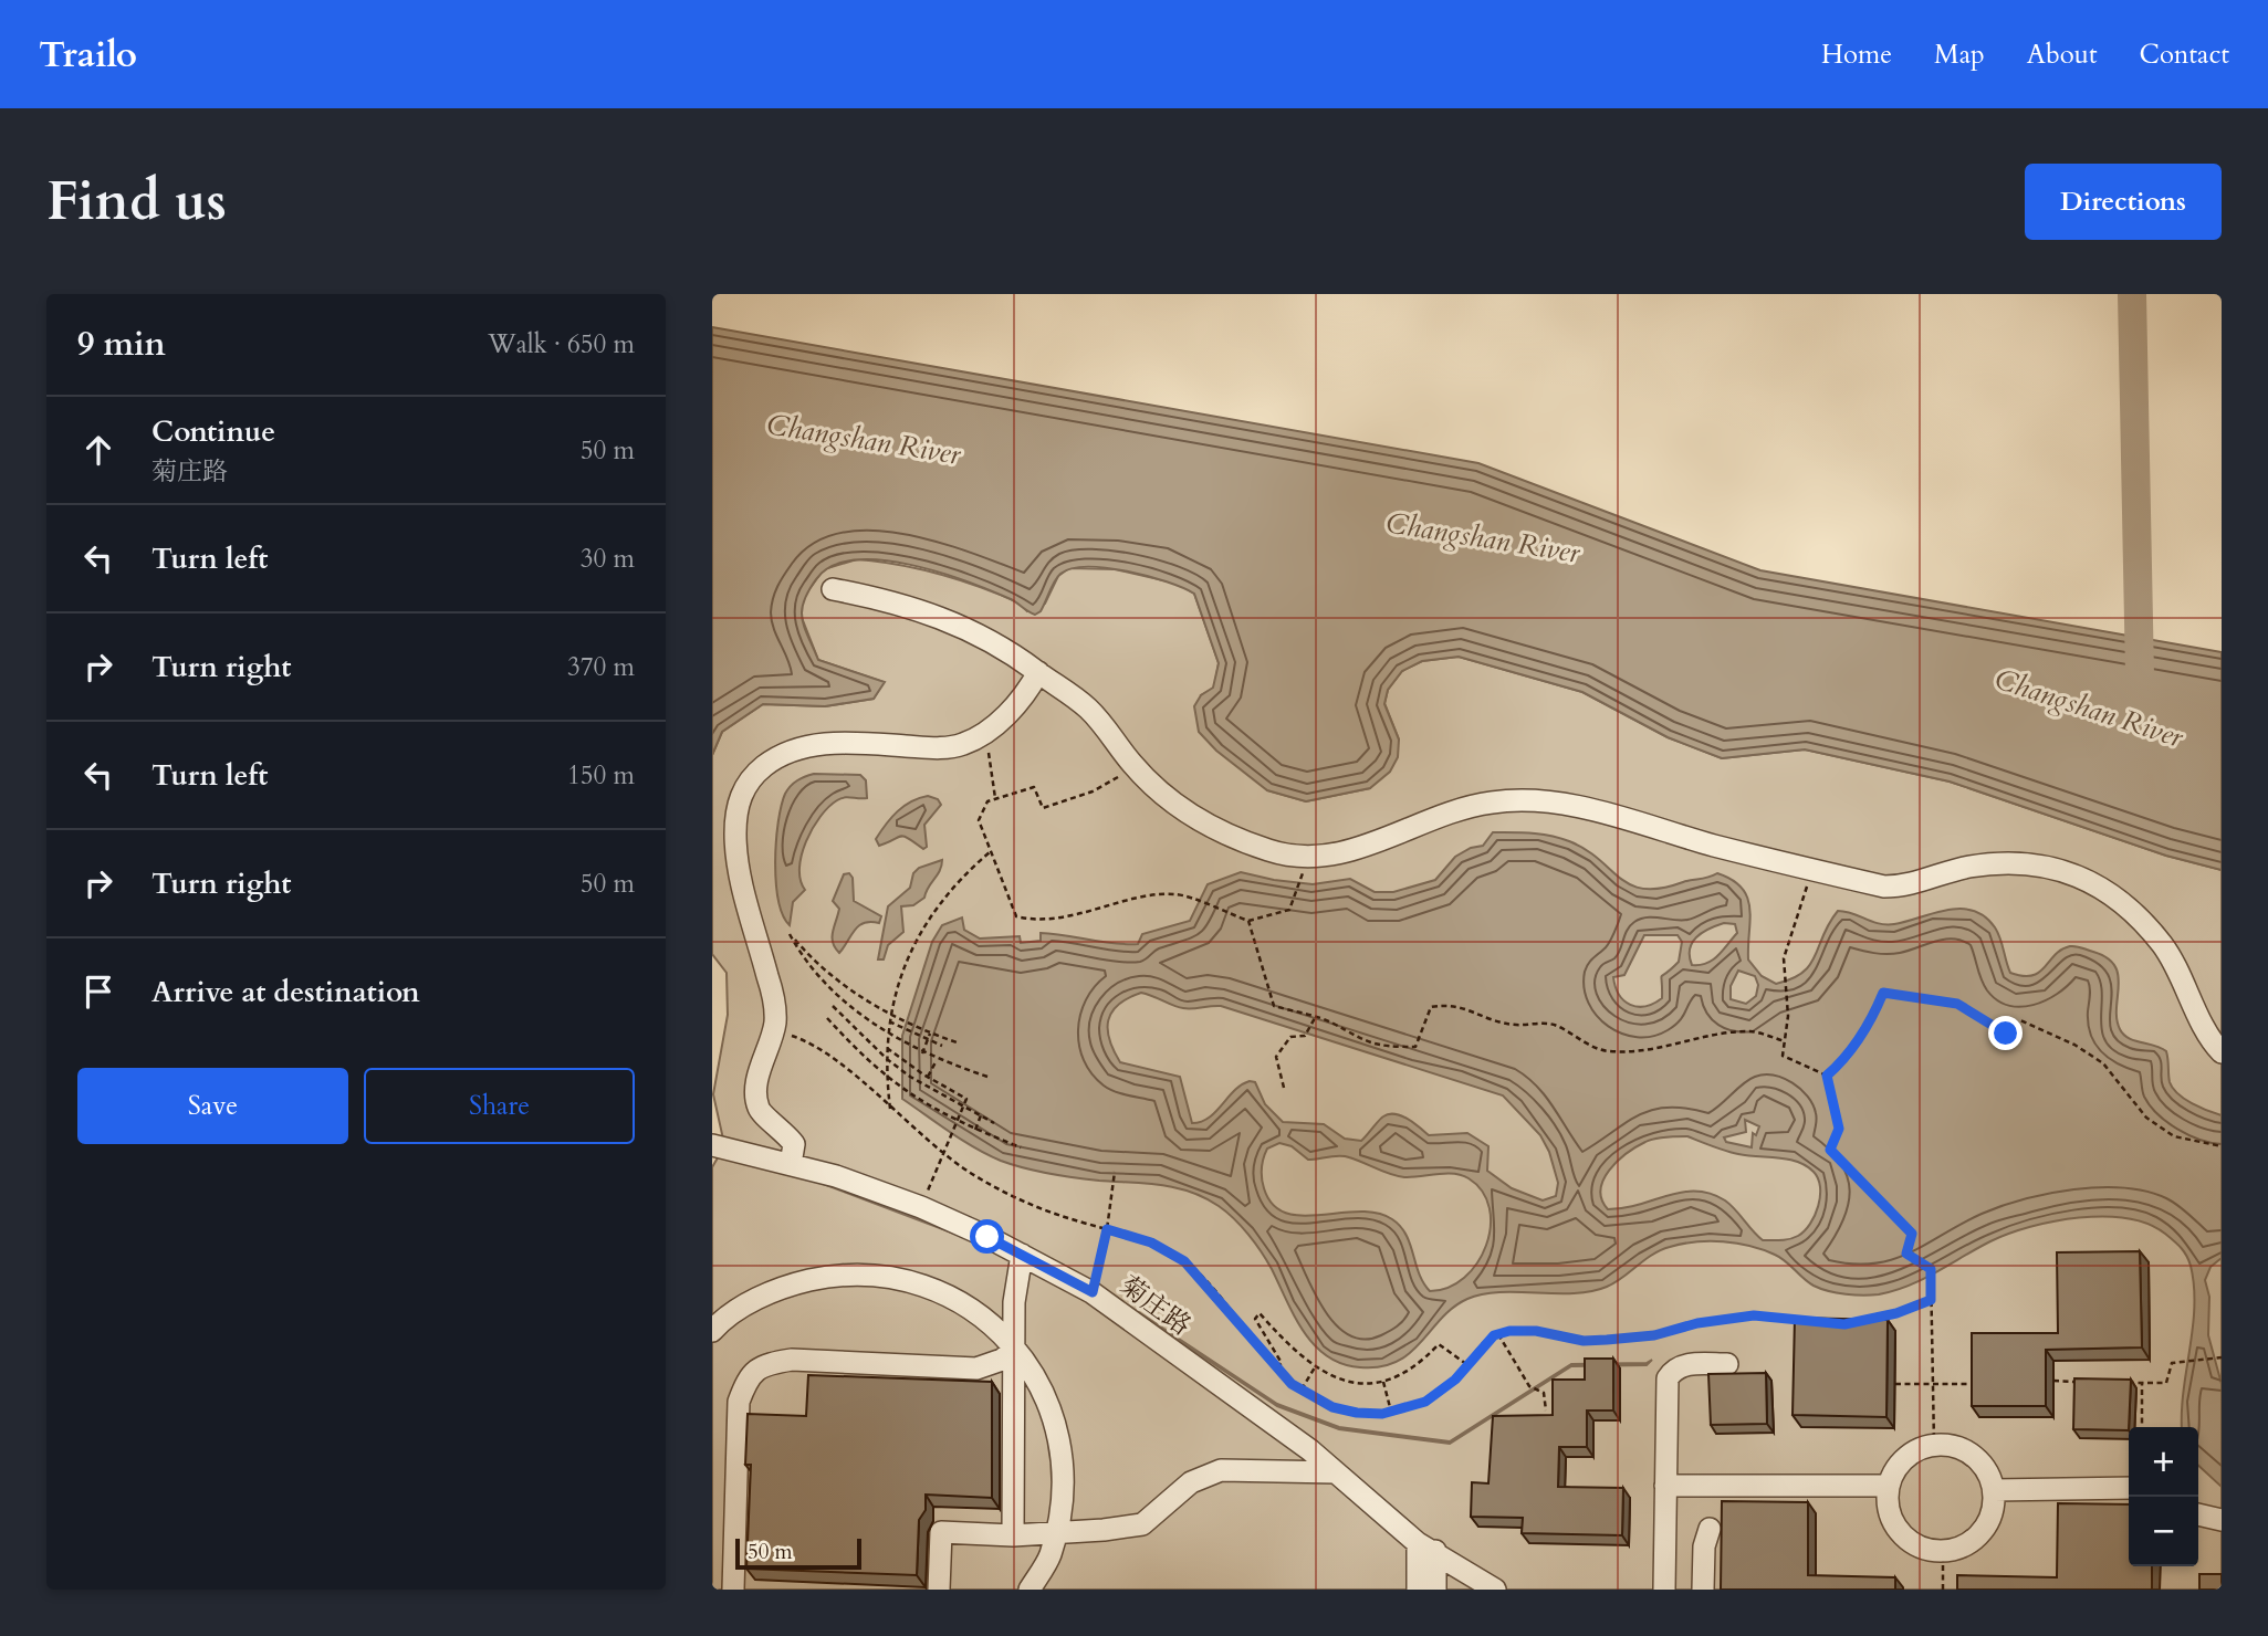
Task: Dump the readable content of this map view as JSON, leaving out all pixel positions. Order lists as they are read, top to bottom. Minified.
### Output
{"streets":{"street":["菊庄路"]},"water":["Changshan River"],"scale_bar":"50 m","page":{"header":"Trailo","nav":["Home","Map","About","Contact"],"buttons":["Directions",["Save","Share"]],"title":"Find us","heading":["9 min","Walk · 650 m"],"list":[["Continue","菊庄路","50 m"],["Turn left","30 m"],["Turn right","370 m"],["Turn left","150 m"],["Turn right","50 m"],"Arrive at destination"],"map_buttons":["+","−"],"scale":"50 m"}}
